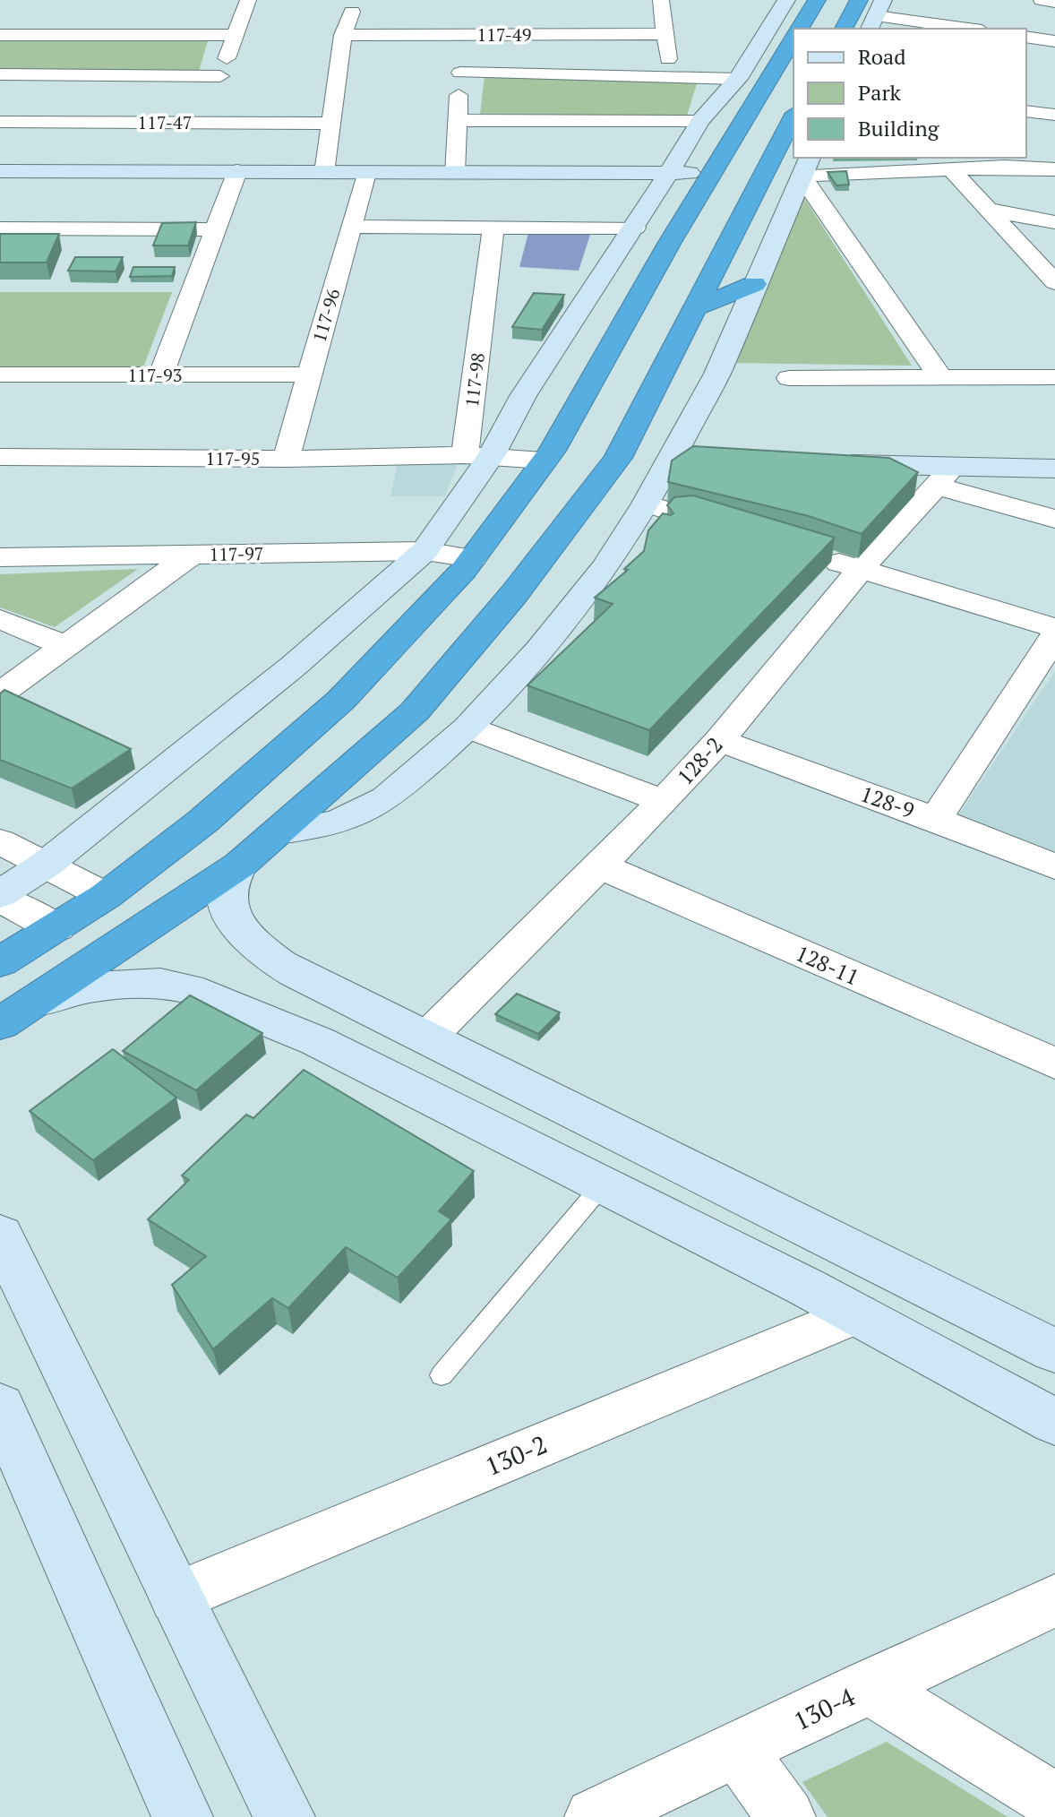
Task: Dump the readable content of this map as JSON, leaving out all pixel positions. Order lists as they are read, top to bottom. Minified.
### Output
{"streets":{"street":["117-49","117-47","117-96","117-93","117-98","117-95","117-97","128-2","128-9","128-11","130-2","130-4"]},"crossings":[["117-96","117-93"],["117-96","117-95"],["117-98","117-95"],["128-2","128-9"],["128-2","128-11"]],"legend":["Road","Park","Building"]}
